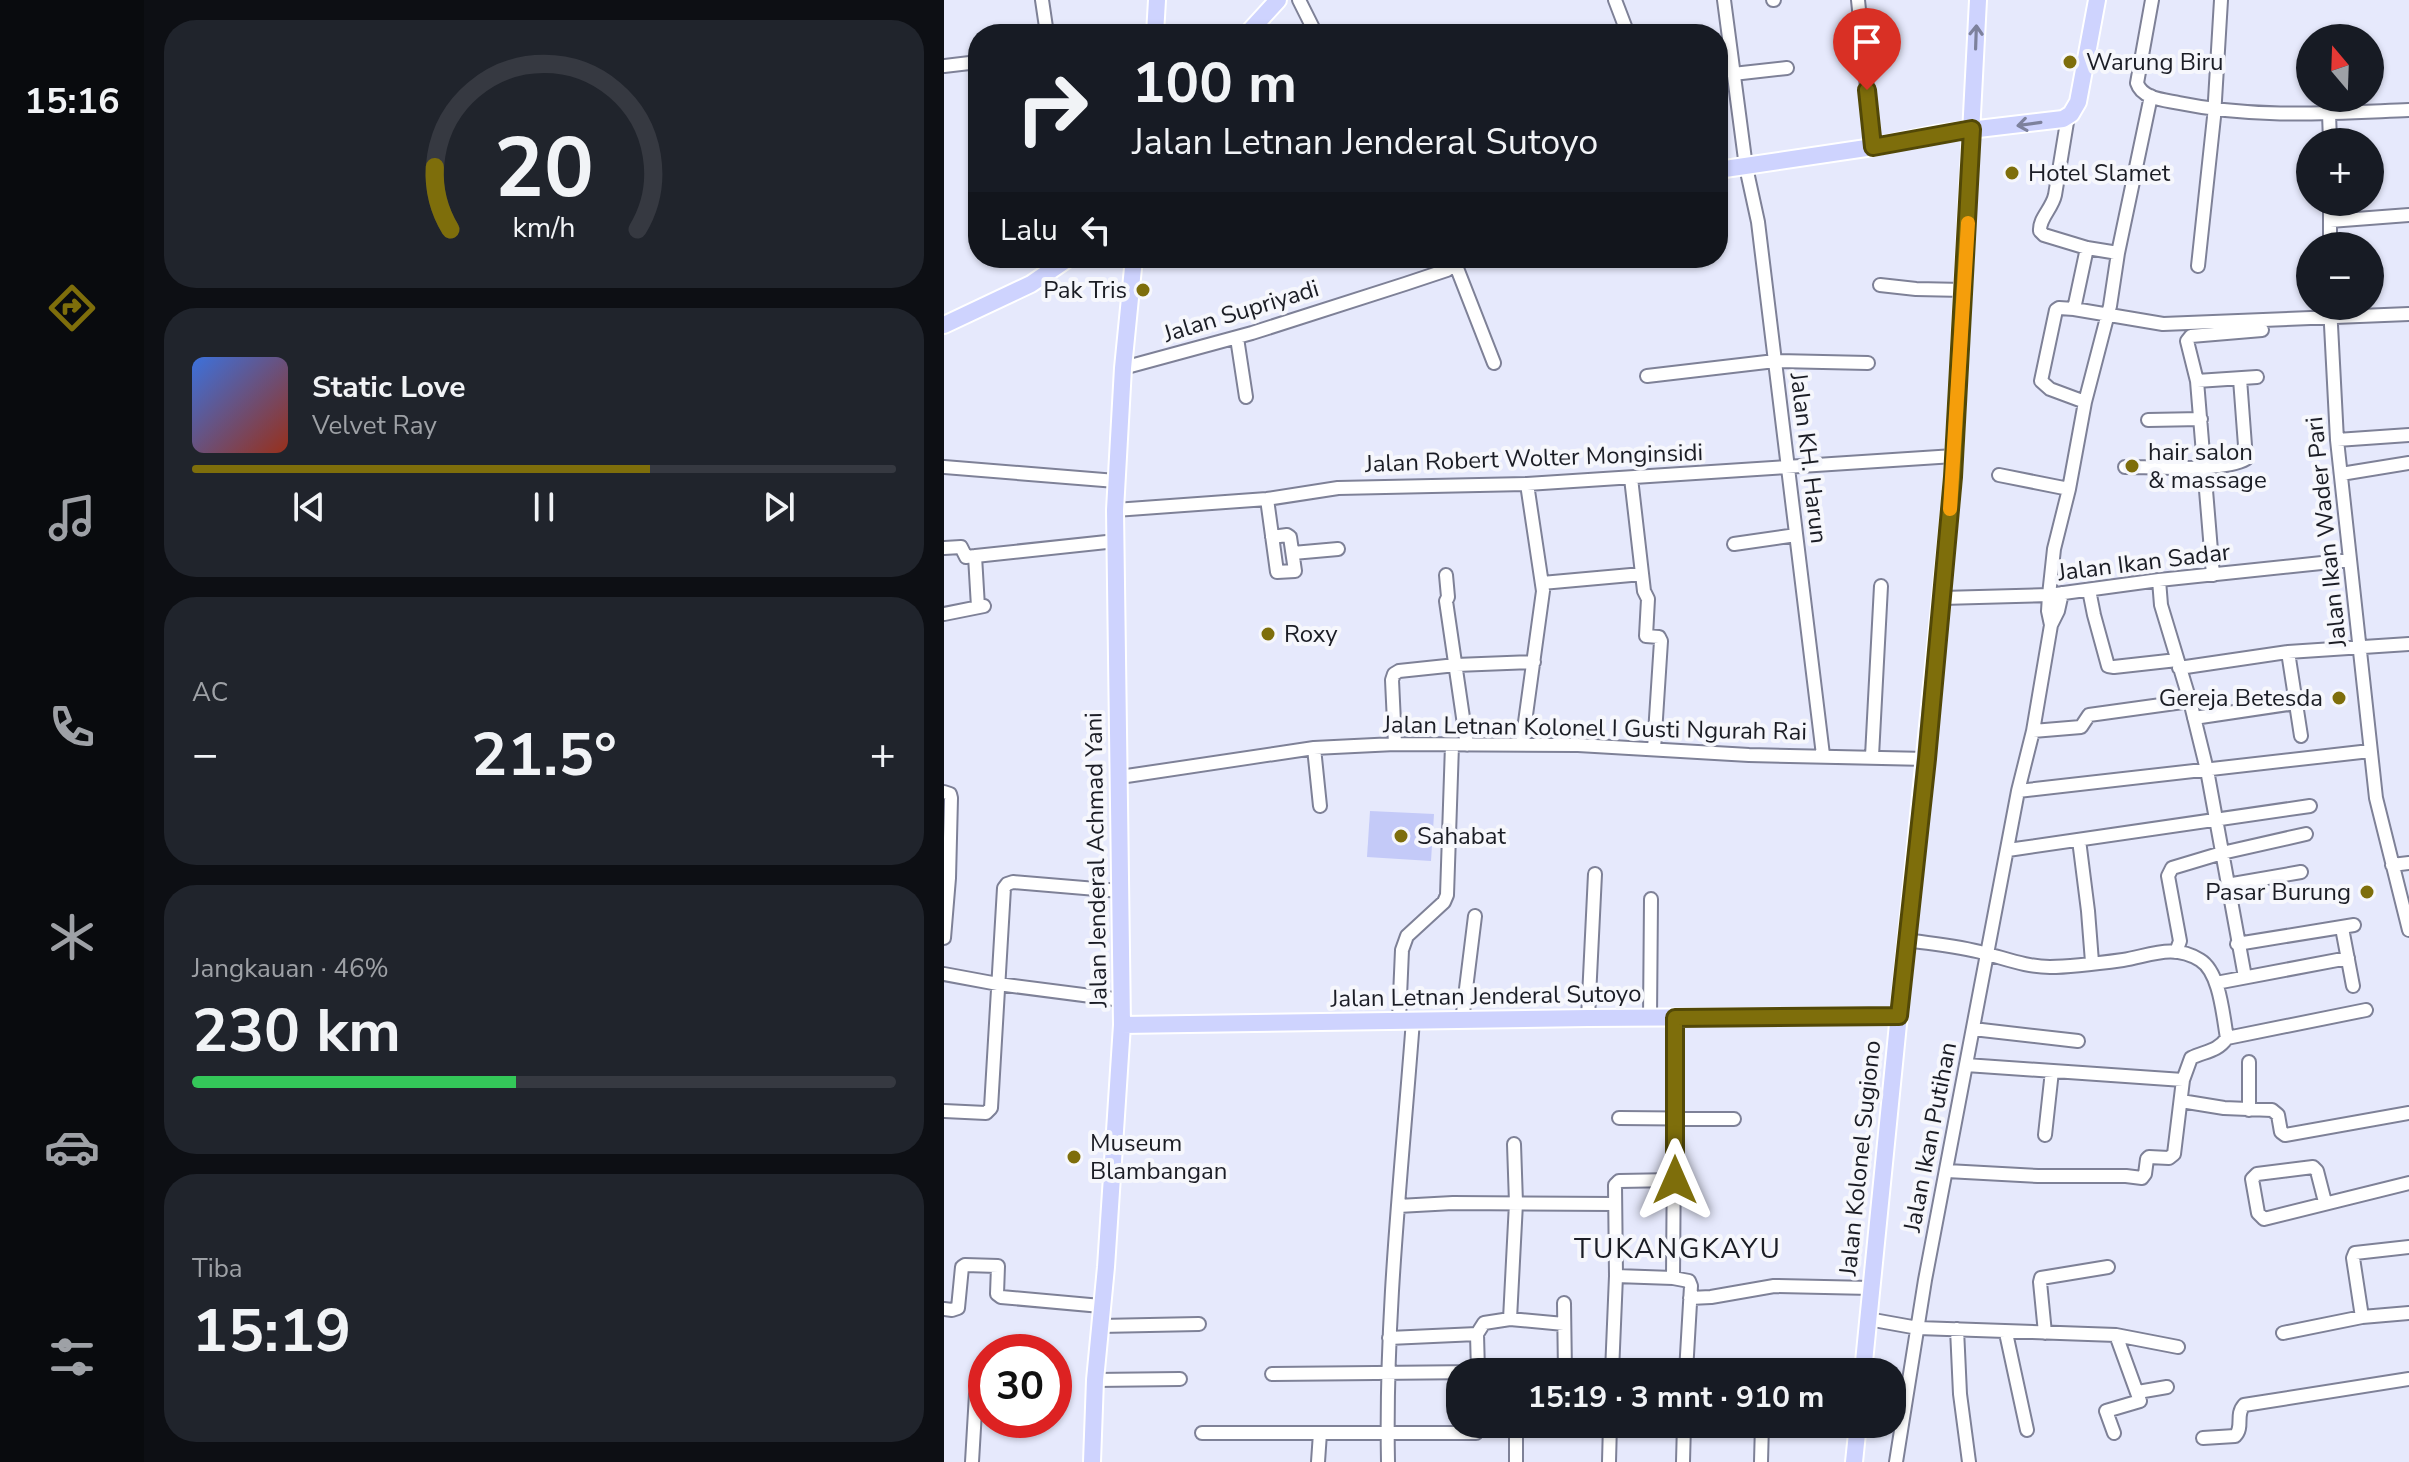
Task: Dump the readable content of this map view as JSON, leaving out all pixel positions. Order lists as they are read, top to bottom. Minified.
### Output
{"streets":{"main road":["Jalan Jenderal Achmad Yani","Jalan Letnan Jenderal Sutoyo","Jalan Kolonel Sugiono"],"street":["Jalan Supriyadi","Jalan Robert Wolter Monginsidi","Jalan KH. Harun","Jalan Ikan Wader Pari","Jalan Ikan Sadar","Jalan Letnan Kolonel I Gusti Ngurah Rai","Jalan Ikan Putihan"]},"crossings":[["Jalan Supriyadi","Jalan Jenderal Achmad Yani"],["Jalan Robert Wolter Monginsidi","Jalan KH. Harun"],["Jalan Robert Wolter Monginsidi","Jalan Jenderal Achmad Yani"],["Jalan Robert Wolter Monginsidi","Jalan Kolonel Sugiono"],["Jalan KH. Harun","Jalan Letnan Kolonel I Gusti Ngurah Rai"],["Jalan Ikan Wader Pari","Jalan Ikan Sadar"],["Jalan Ikan Sadar","Jalan Ikan Putihan"],["Jalan Ikan Sadar","Jalan Kolonel Sugiono"],["Jalan Letnan Kolonel I Gusti Ngurah Rai","Jalan Jenderal Achmad Yani"],["Jalan Letnan Kolonel I Gusti Ngurah Rai","Jalan Kolonel Sugiono"],["Jalan Jenderal Achmad Yani","Jalan Letnan Jenderal Sutoyo"],["Jalan Letnan Jenderal Sutoyo","Jalan Kolonel Sugiono"]],"districts":["TUKANGKAYU"],"places":["Warung Biru","Hotel Slamet","Pak Tris","hair salon & massage","Roxy","Gereja Betesda","Sahabat","Pasar Burung","Museum Blambangan"],"north":"top","page":{"tabs":"15:16","map_buttons":["+","−"],"turn":["100 m","Jalan Letnan Jenderal Sutoyo"],"then":"Lalu","song":["Static Love","Velvet Ray"],"tile":["AC",["Jangkauan · 46%","230 km"],["Tiba","15:19"]],"heat":["−","21.5°","+"],"limit":"30","trip":"15:19 · 3 mnt · 910 m","gauge":["20","km/h"]}}
